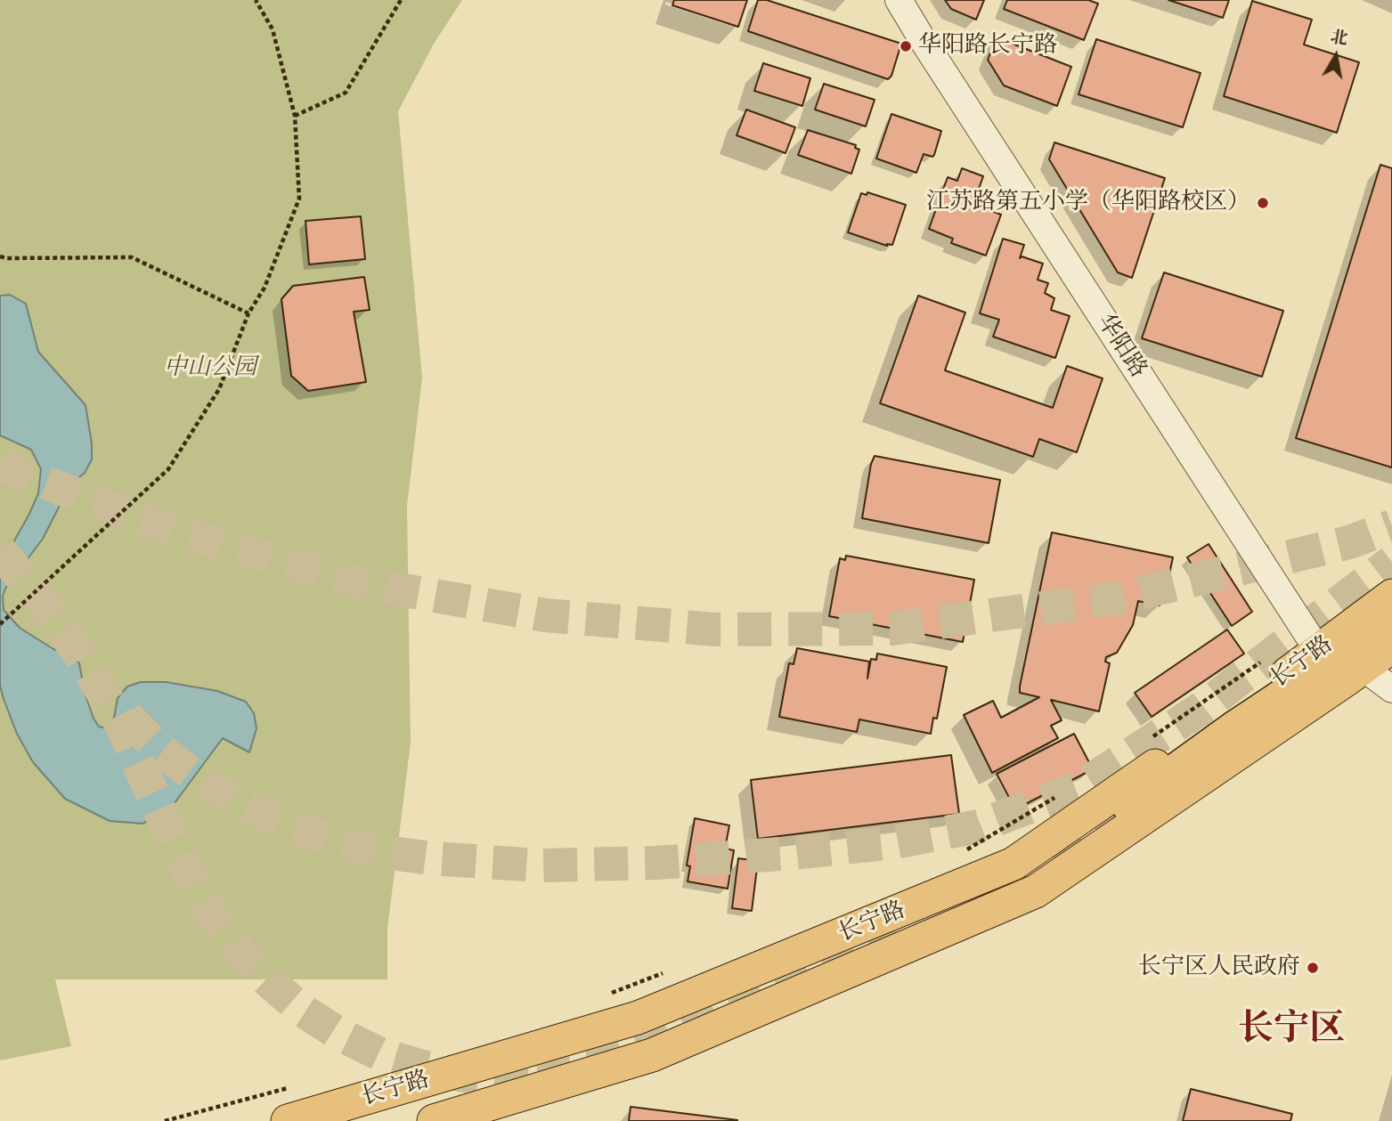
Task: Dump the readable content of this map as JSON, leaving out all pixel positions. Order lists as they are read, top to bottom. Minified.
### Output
{"streets":{"main road":["长宁路"],"street":["华阳路"]},"crossings":[["华阳路","长宁路"]],"districts":["长宁区"],"parks":["中山公园"],"places":["华阳路长宁路","江苏路第五小学（华阳路校区）","长宁区人民政府"],"north":"top"}
